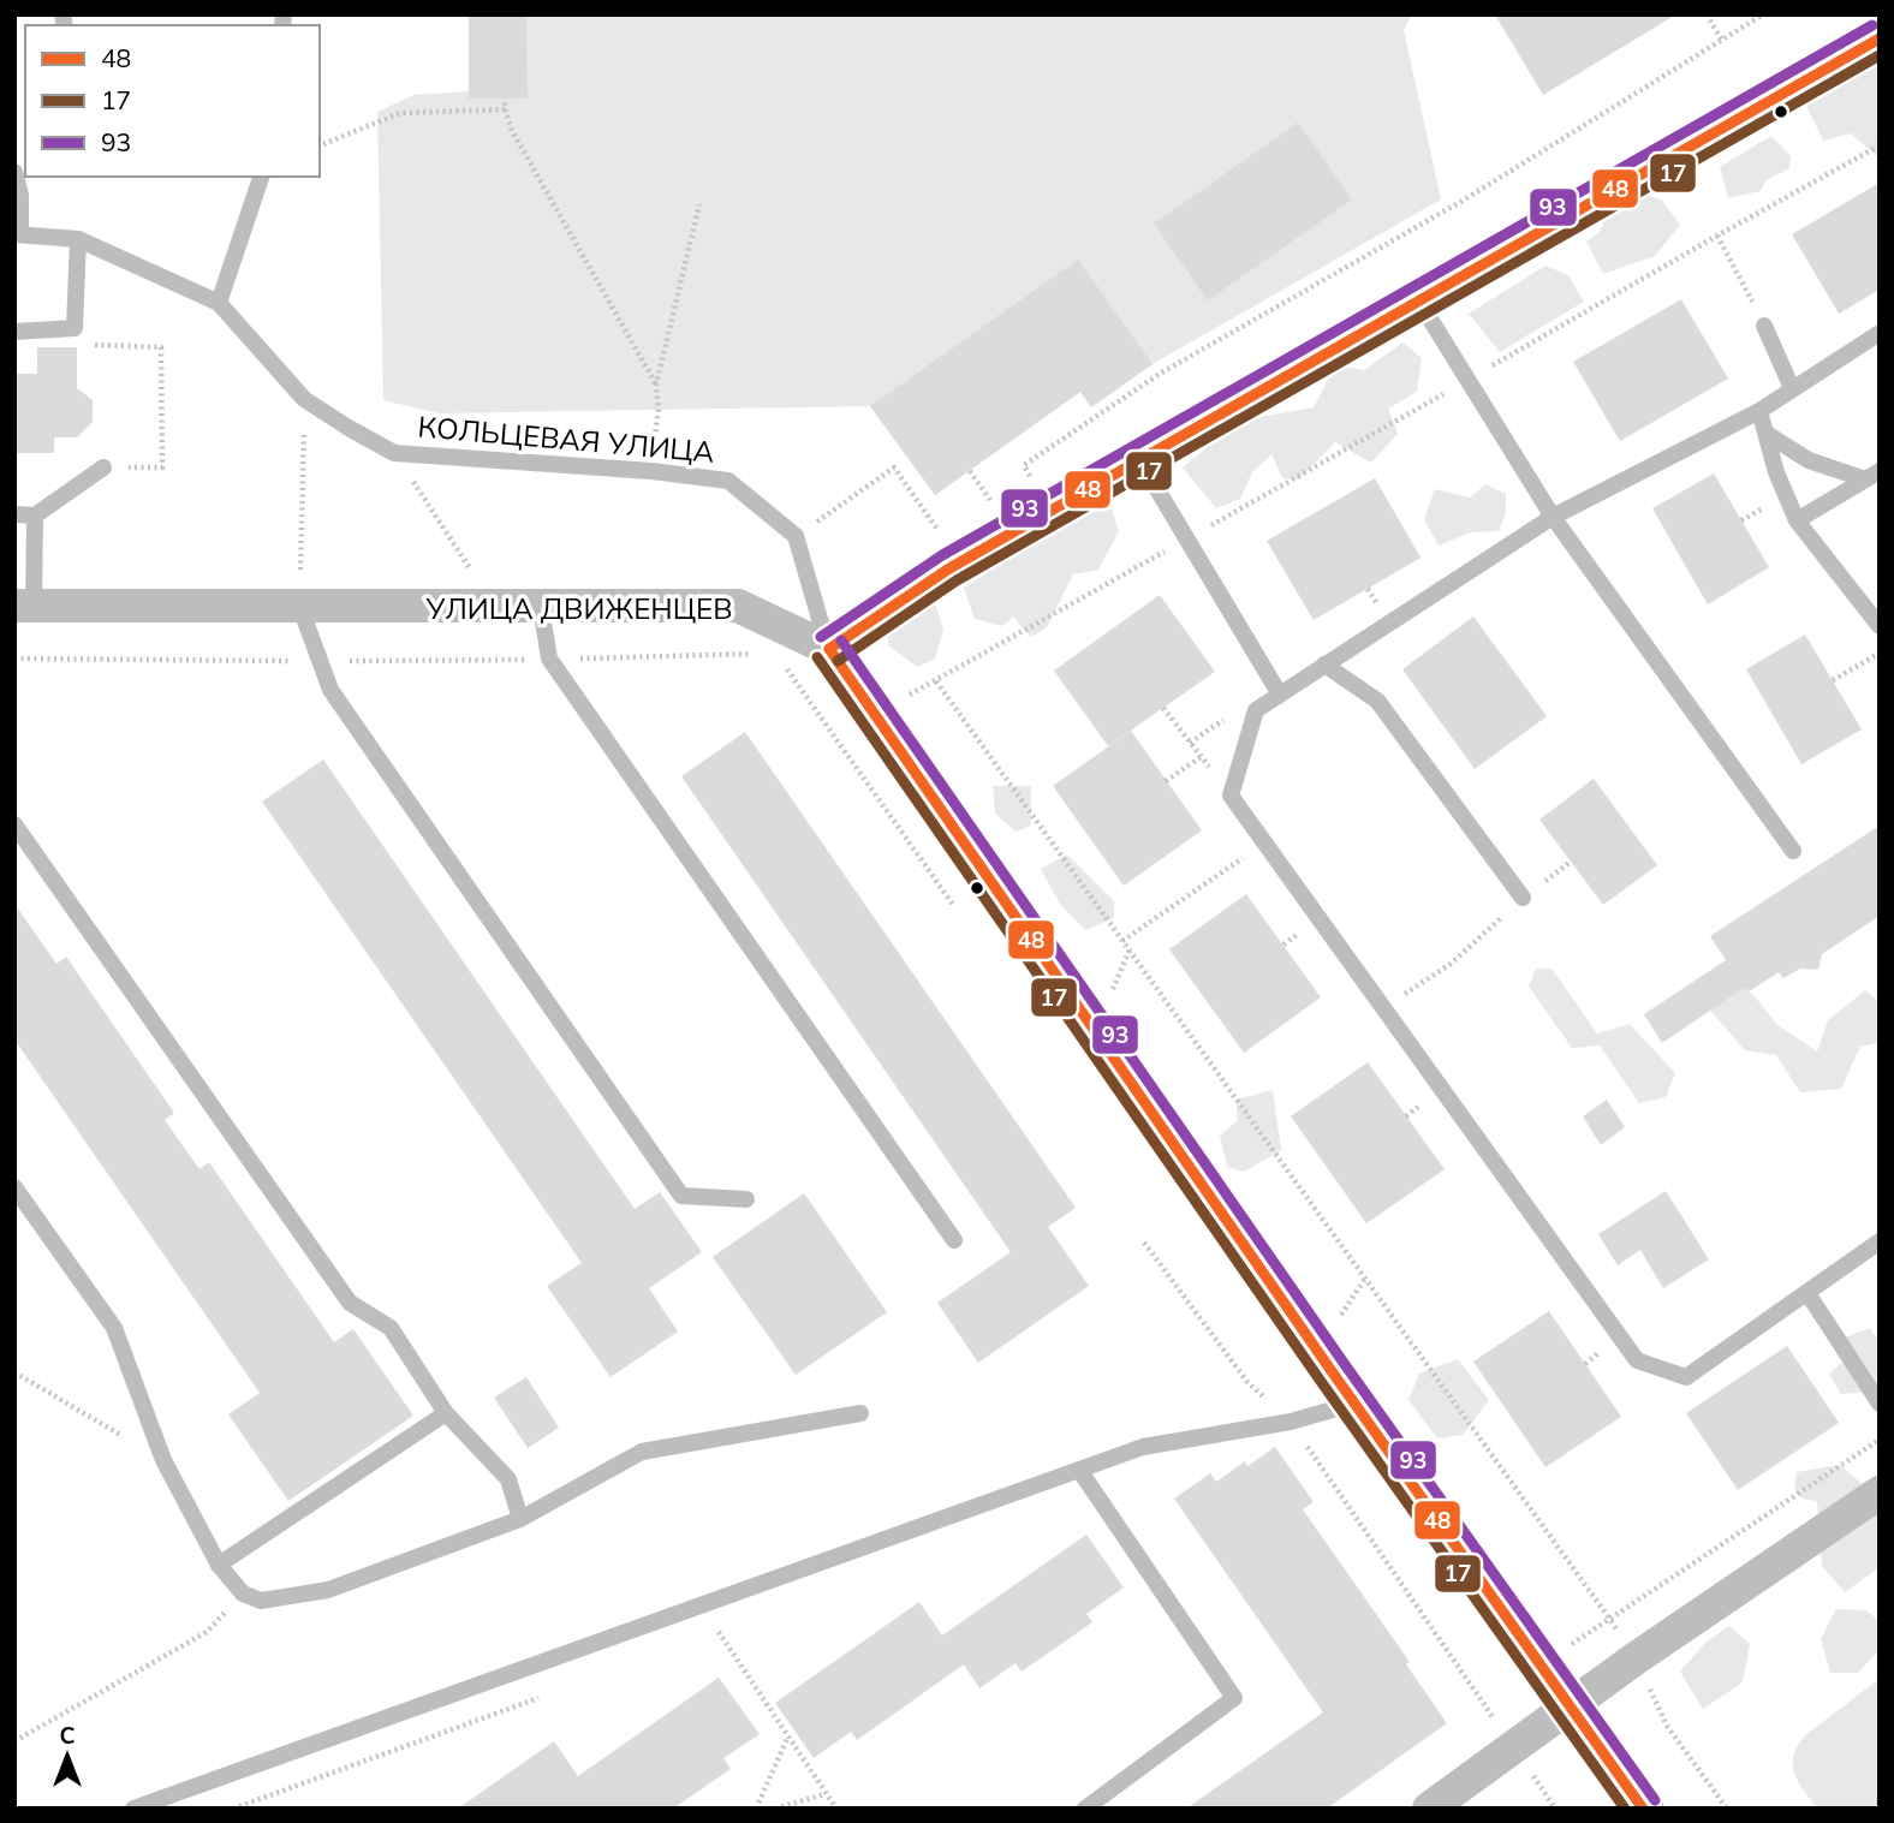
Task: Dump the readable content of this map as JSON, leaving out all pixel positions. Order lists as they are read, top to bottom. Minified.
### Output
{"streets":{"street":["УЛИЦА ДВИЖЕНЦЕВ"],"lane":["КОЛЬЦЕВАЯ УЛИЦА"]},"lines":["transit line 93","transit line 48","transit line 17"],"legend":["48","17","93"],"north":"top"}
